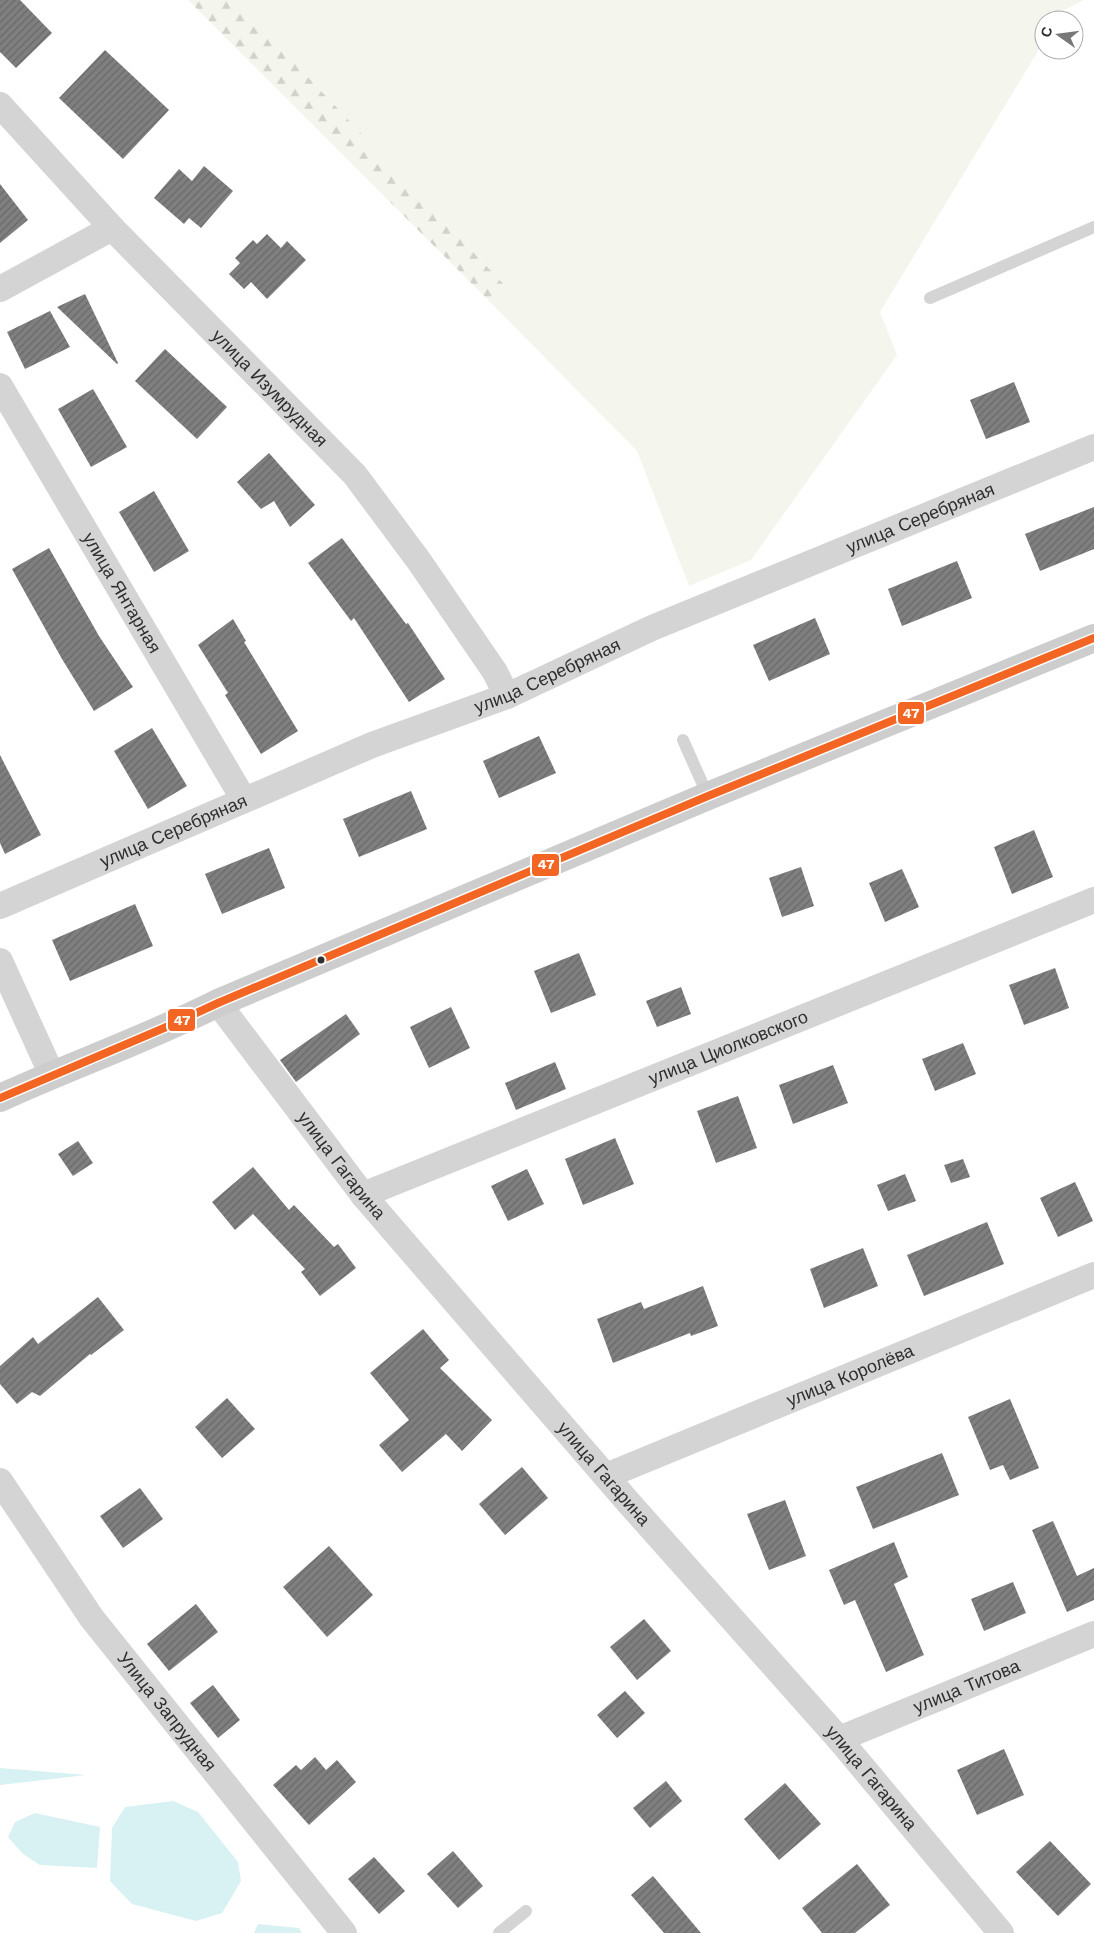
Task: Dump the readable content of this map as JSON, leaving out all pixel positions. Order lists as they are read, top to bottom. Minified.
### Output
{"streets":{"street":["улица Изумрудная","улица Серебряная","улица Янтарная","улица Циолковского","улица Гагарина","улица Королёва","улица Титова","Улица Запрудная"]},"crossings":[["улица Изумрудная","улица Серебряная"],["улица Серебряная","улица Янтарная"],["улица Циолковского","улица Гагарина"],["улица Гагарина","улица Королёва"],["улица Гагарина","улица Титова"]],"lines":["transit line 47"],"north":"left"}
